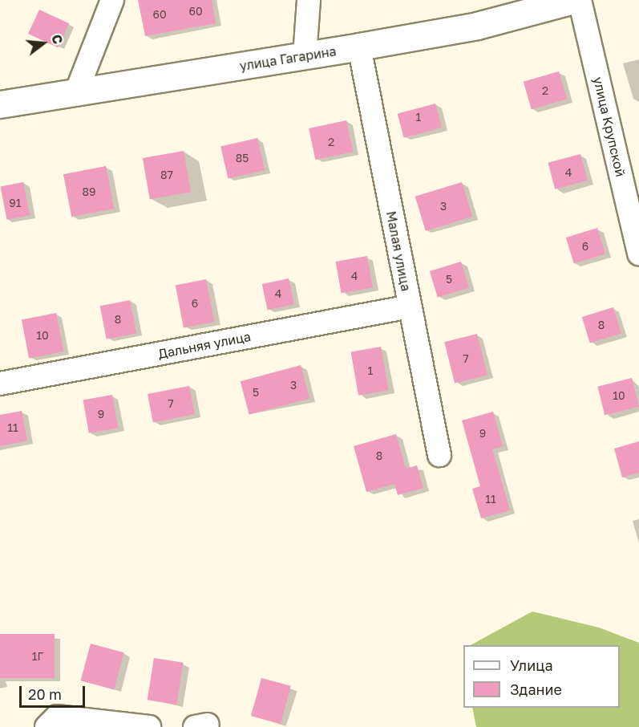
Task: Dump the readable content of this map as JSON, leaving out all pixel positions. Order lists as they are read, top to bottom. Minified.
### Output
{"streets":{"main road":["улица Гагарина"],"street":["улица Крупской","Малая улица","Дальняя улица"]},"crossings":[["улица Гагарина","Малая улица"],["Малая улица","Дальняя улица"]],"house_numbers":["60","60","2","1","2","85","4","87","89","91","3","6","4","5","4","6","8","8","10","7","1","3","5","10","7","9","11","9","8","11","1Г"],"legend":["Улица","Здание"],"scale_bar":"20 m","north":"right"}
